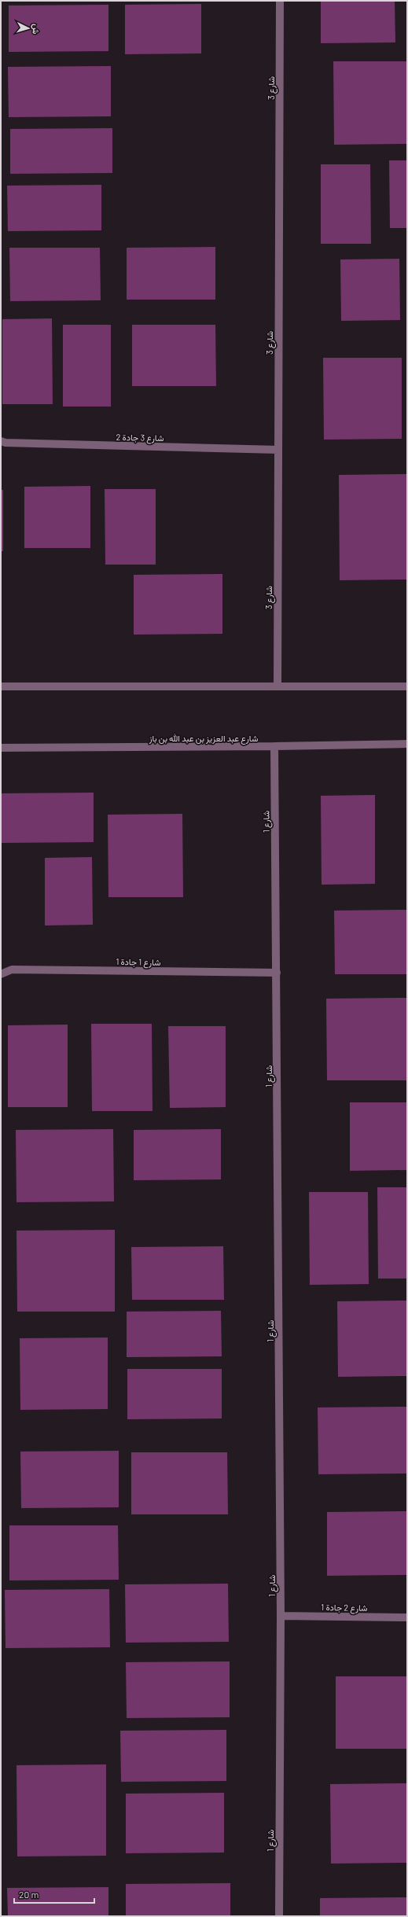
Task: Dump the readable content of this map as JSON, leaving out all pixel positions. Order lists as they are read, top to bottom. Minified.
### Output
{"streets":{"street":["شارع 3","شارع 3 جادة 2","شارع عبد العزيز بن عبد الله بن باز","شارع 1","شارع 1 جادة 1","شارع 2 جادة 1"]},"crossings":[["شارع 3","شارع 3 جادة 2"],["شارع عبد العزيز بن عبد الله بن باز","شارع 1"],["شارع 1","شارع 1 جادة 1"],["شارع 1","شارع 2 جادة 1"]],"scale_bar":"20 m","north":"right"}
